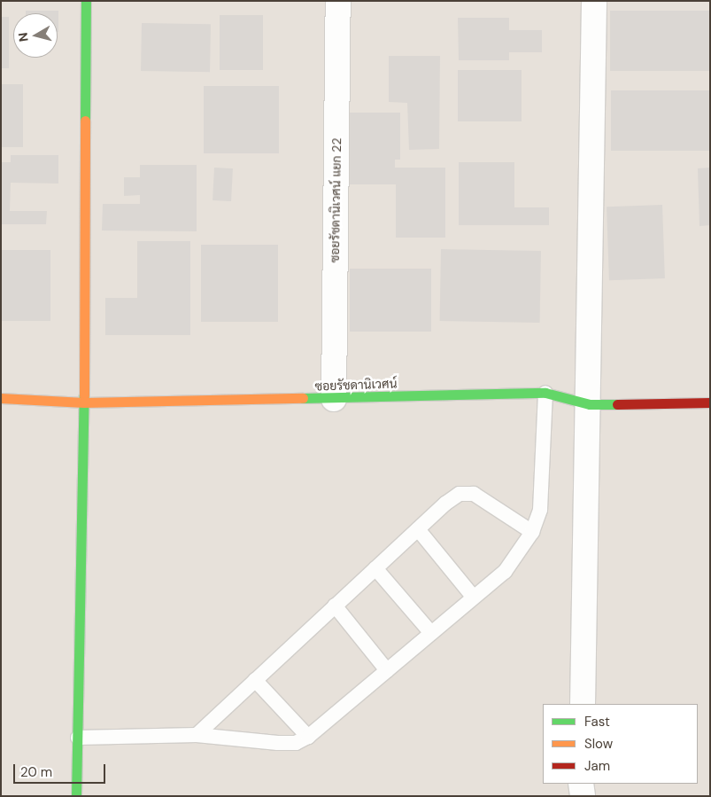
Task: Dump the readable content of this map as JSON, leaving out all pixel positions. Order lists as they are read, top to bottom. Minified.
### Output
{"streets":{"street":["ซอยรัชดานิเวศน์ แยก 22","ซอยรัชดานิเวศน์"]},"crossings":[["ซอยรัชดานิเวศน์ แยก 22","ซอยรัชดานิเวศน์"]],"legend":["Fast","Slow","Jam"],"scale_bar":"20 m","north":"left"}
